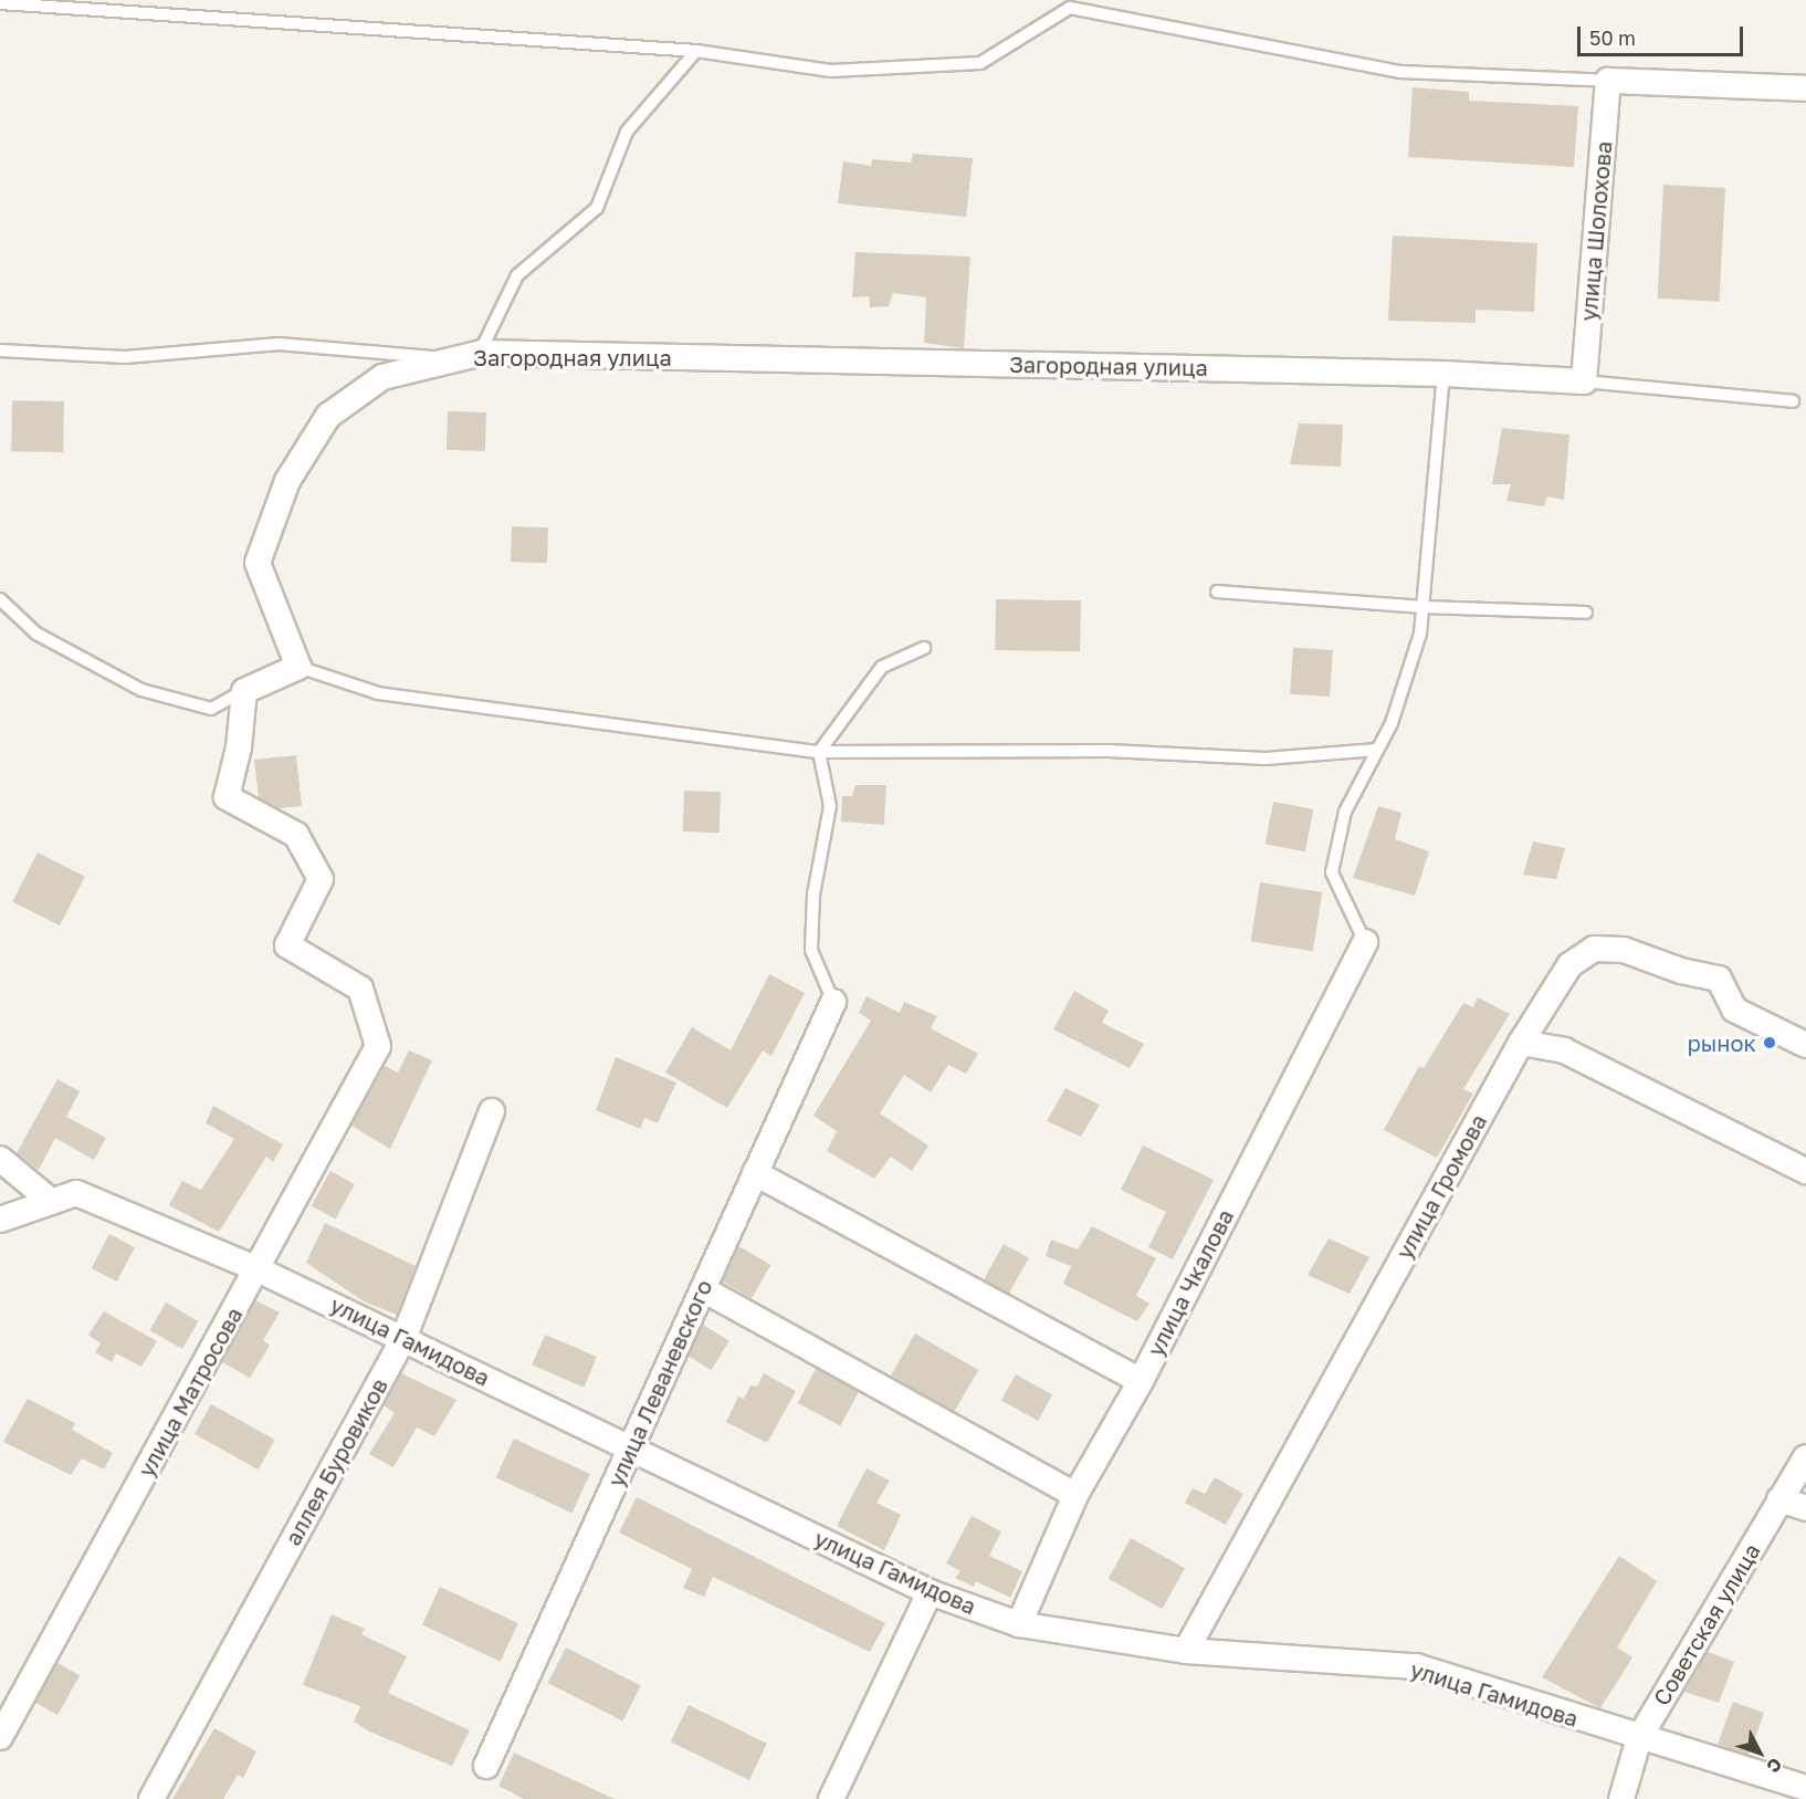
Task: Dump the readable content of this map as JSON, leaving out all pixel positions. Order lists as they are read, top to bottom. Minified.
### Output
{"streets":{"street":["улица Шолохова","Загородная улица","улица Громова","улица Чкалова","улица Гамидова","улица Леваневского","улица Матросова","аллея Буровиков","Советская улица"]},"crossings":[["улица Шолохова","Загородная улица"],["улица Громова","улица Гамидова"],["улица Чкалова","улица Гамидова"],["улица Гамидова","улица Леваневского"],["улица Гамидова","улица Матросова"],["улица Гамидова","аллея Буровиков"],["улица Гамидова","Советская улица"]],"places":["рынок"],"scale_bar":"50 m","north":"bottom right"}
